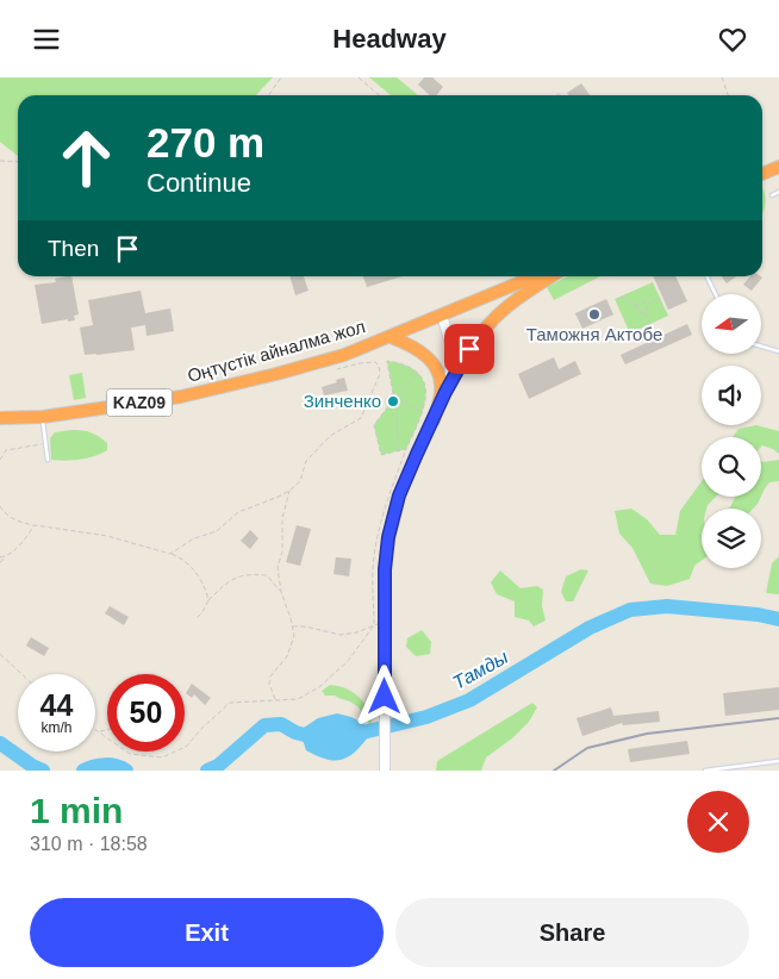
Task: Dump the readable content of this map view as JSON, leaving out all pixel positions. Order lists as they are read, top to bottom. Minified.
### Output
{"streets":{"highway":["Оңтүстік айналма жол","KAZ09"]},"water":["Тамды"],"places":["Таможня Актобе","Зинченко"],"north":"left","page":{"header":"Headway","turn":["270 m","Continue"],"then":"Then","speed":"44 km/h","limit":"50","heading":["1 min","310 m · 18:58"],"buttons":["Exit","Share"]}}
